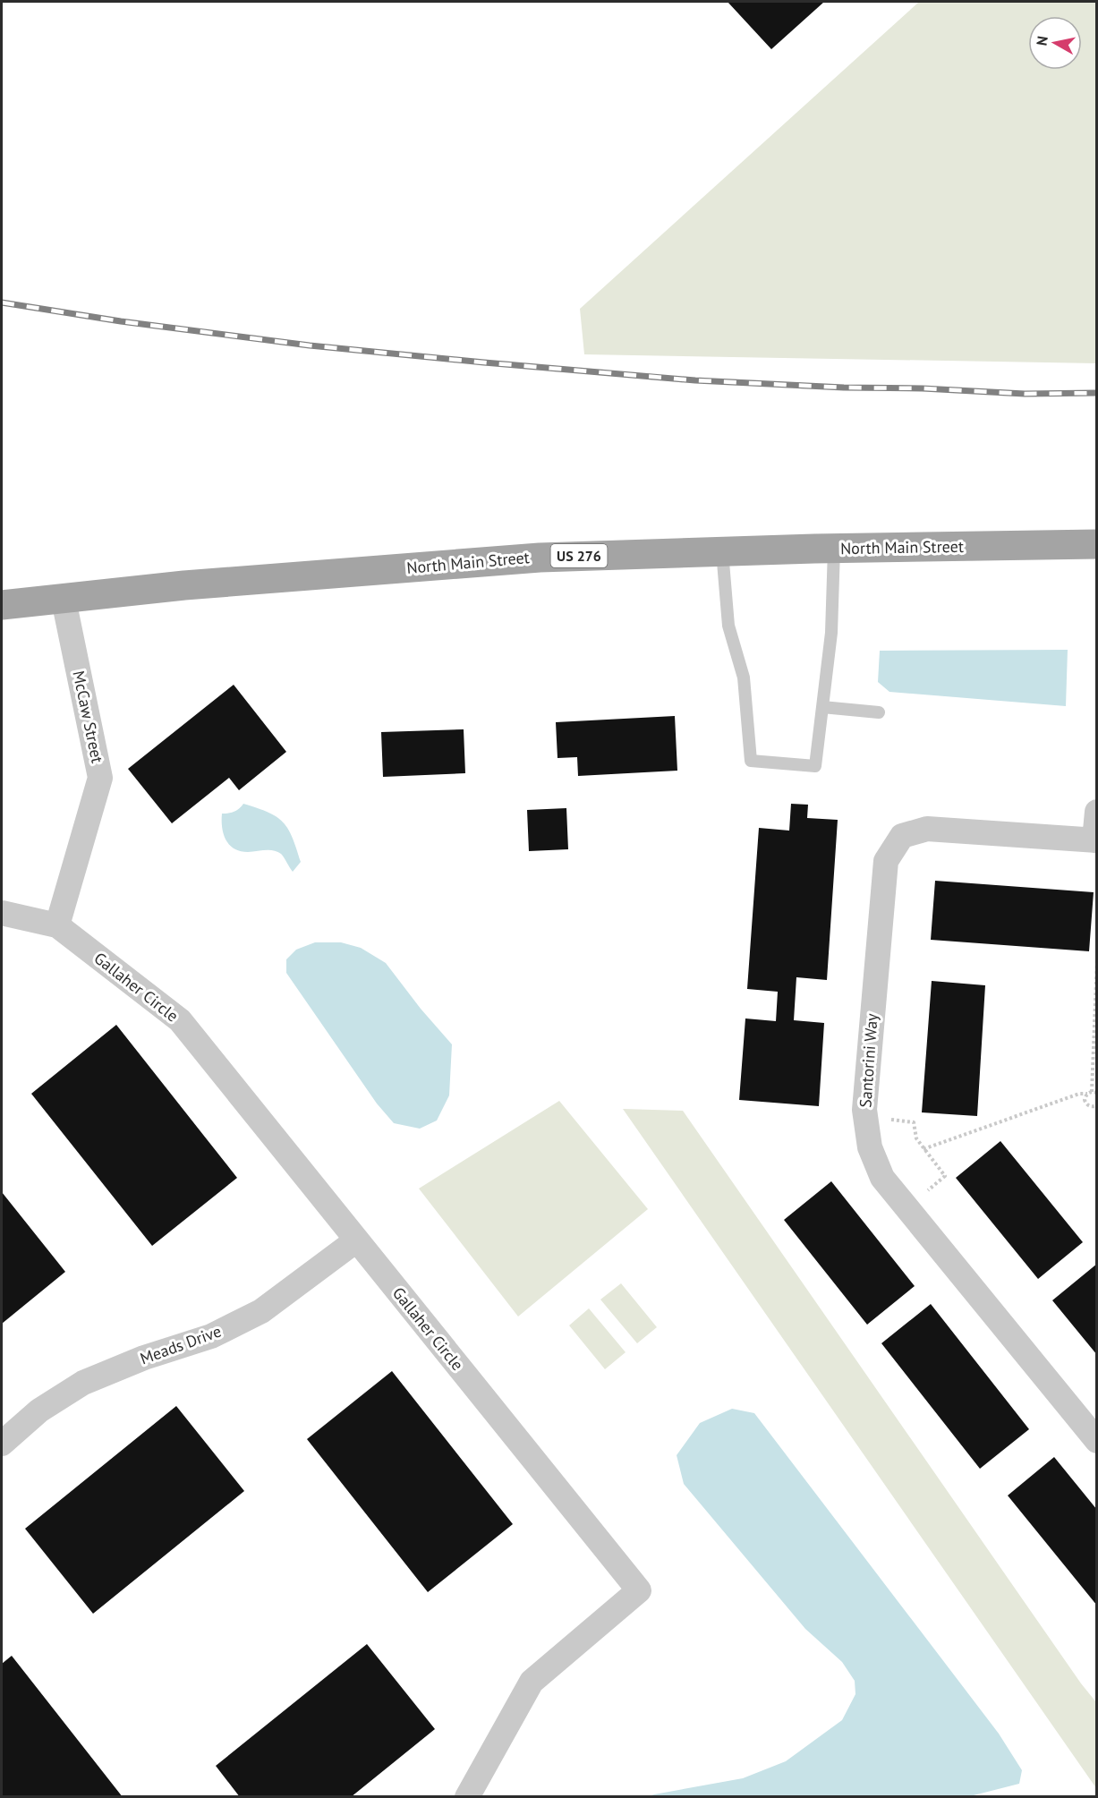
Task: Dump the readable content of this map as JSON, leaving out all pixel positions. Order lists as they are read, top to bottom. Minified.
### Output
{"streets":{"main road":["North Main Street","US 276"],"street":["McCaw Street","Gallaher Circle","Santorini Way","Meads Drive"]},"crossings":[["North Main Street","McCaw Street"],["McCaw Street","Gallaher Circle"],["Gallaher Circle","Meads Drive"]],"north":"left"}
